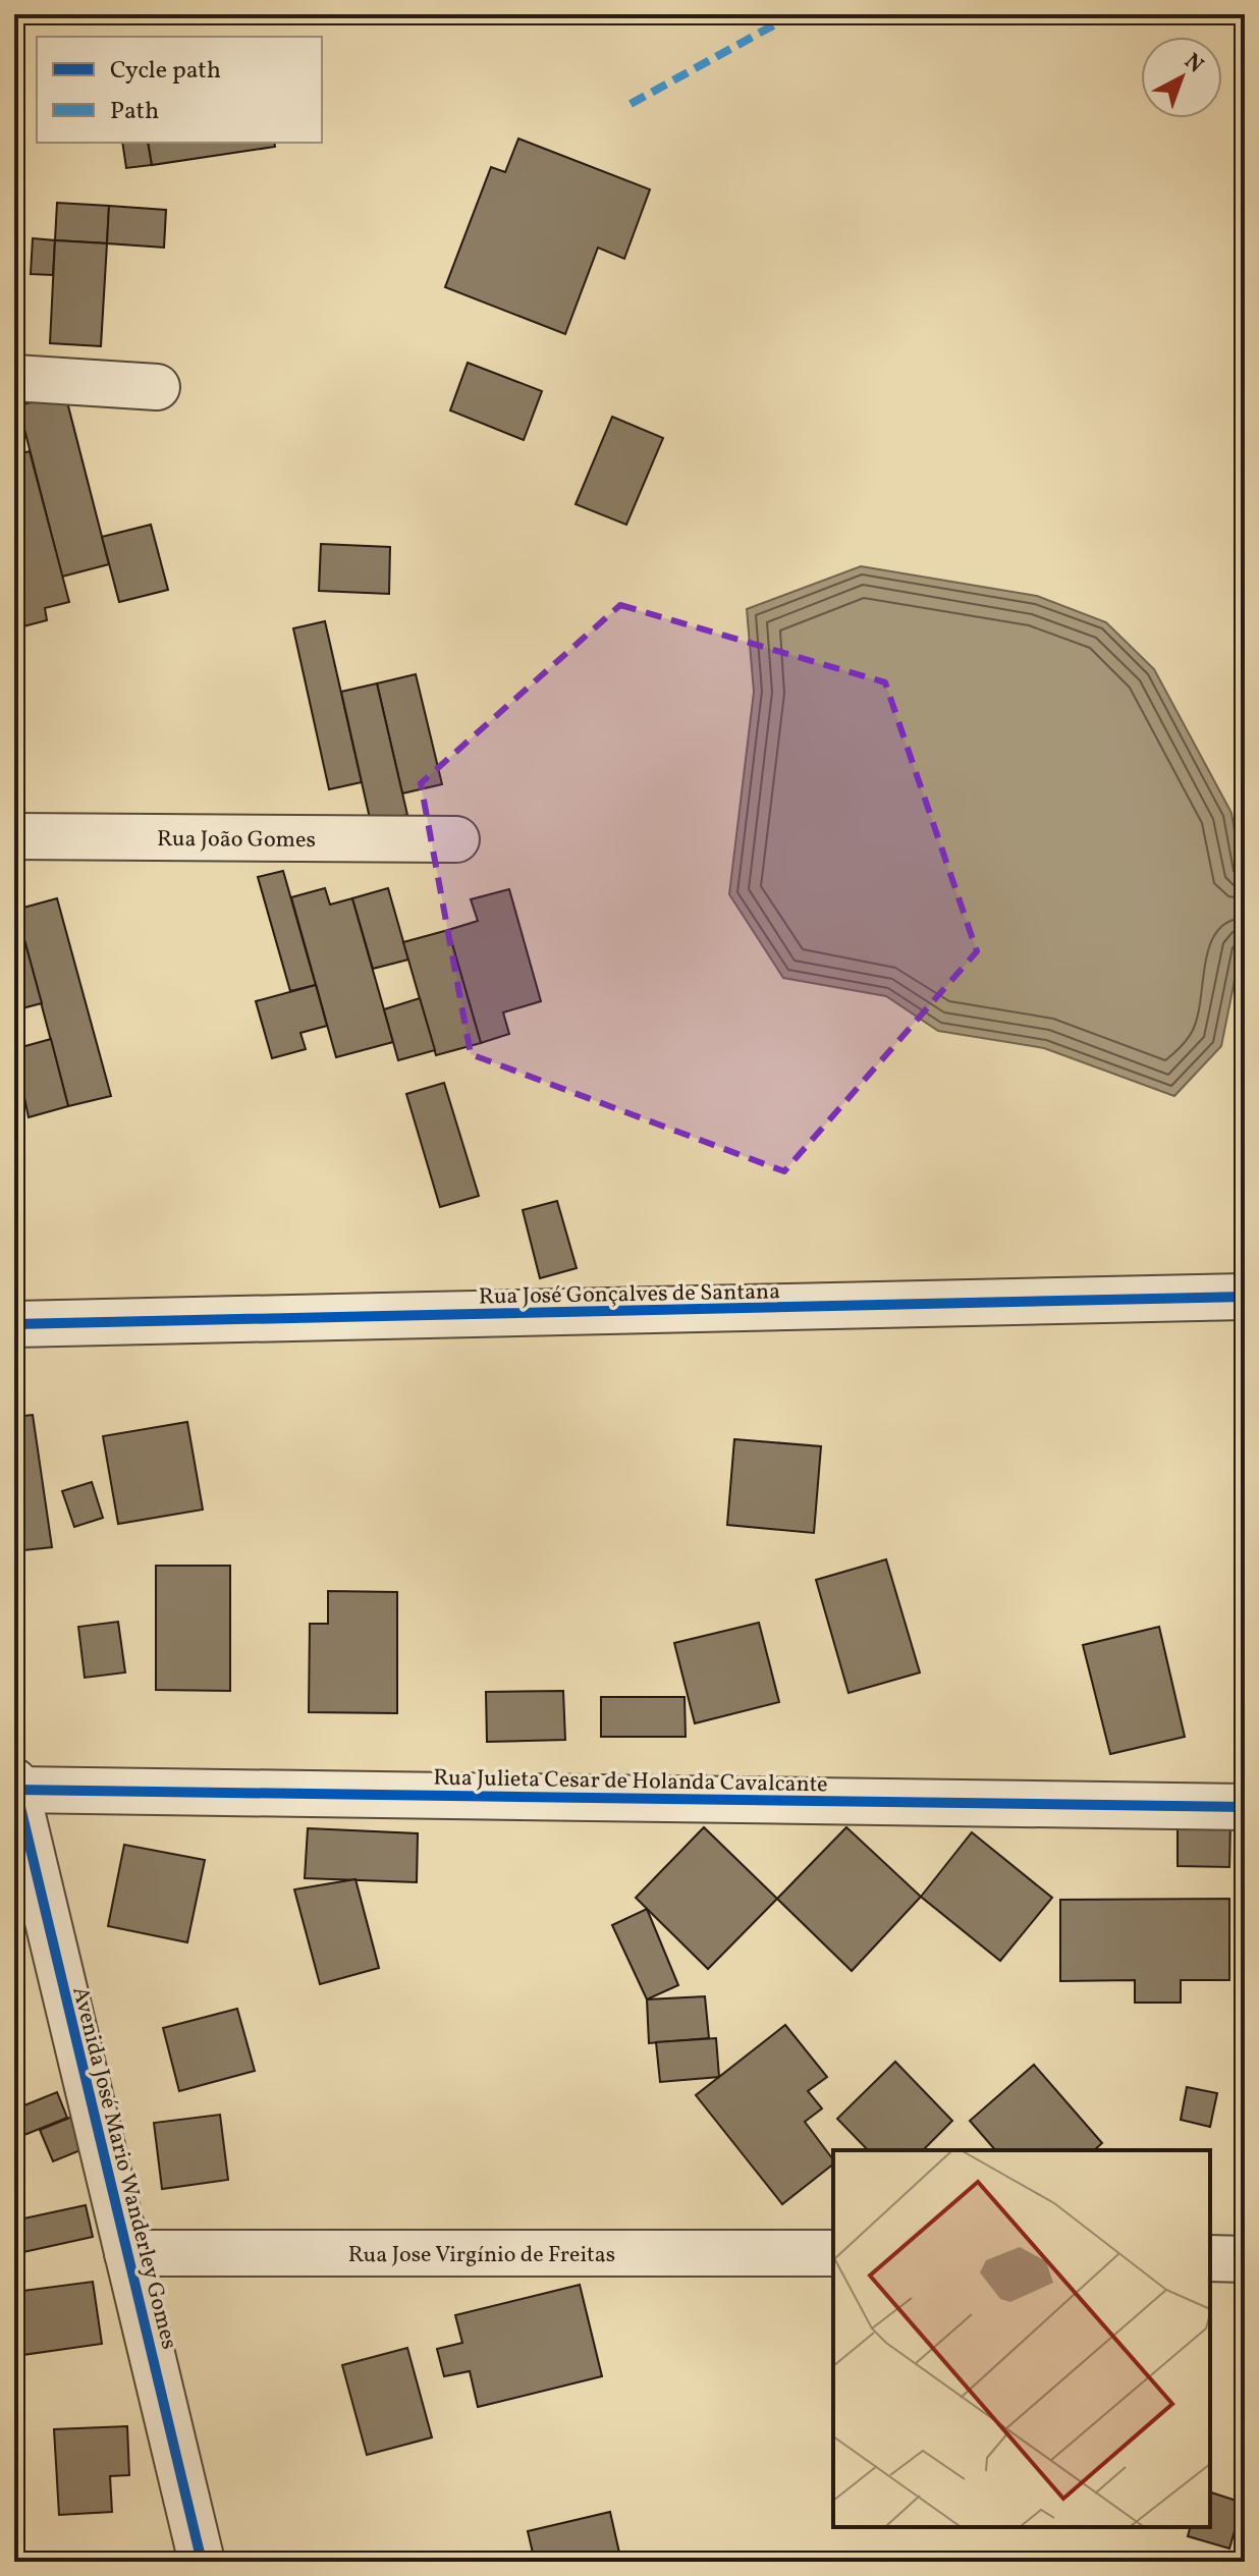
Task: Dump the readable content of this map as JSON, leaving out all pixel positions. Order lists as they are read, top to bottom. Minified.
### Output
{"streets":{"street":["Rua João Gomes","Rua José Gonçalves de Santana","Rua Julieta Cesar de Holanda Cavalcante","Avenida José Mario Wanderley Gomes","Rua Jose Virgínio de Freitas"]},"crossings":[["Rua Julieta Cesar de Holanda Cavalcante","Avenida José Mario Wanderley Gomes"],["Avenida José Mario Wanderley Gomes","Rua Jose Virgínio de Freitas"]],"legend":["Cycle path","Path"],"north":"top right"}
